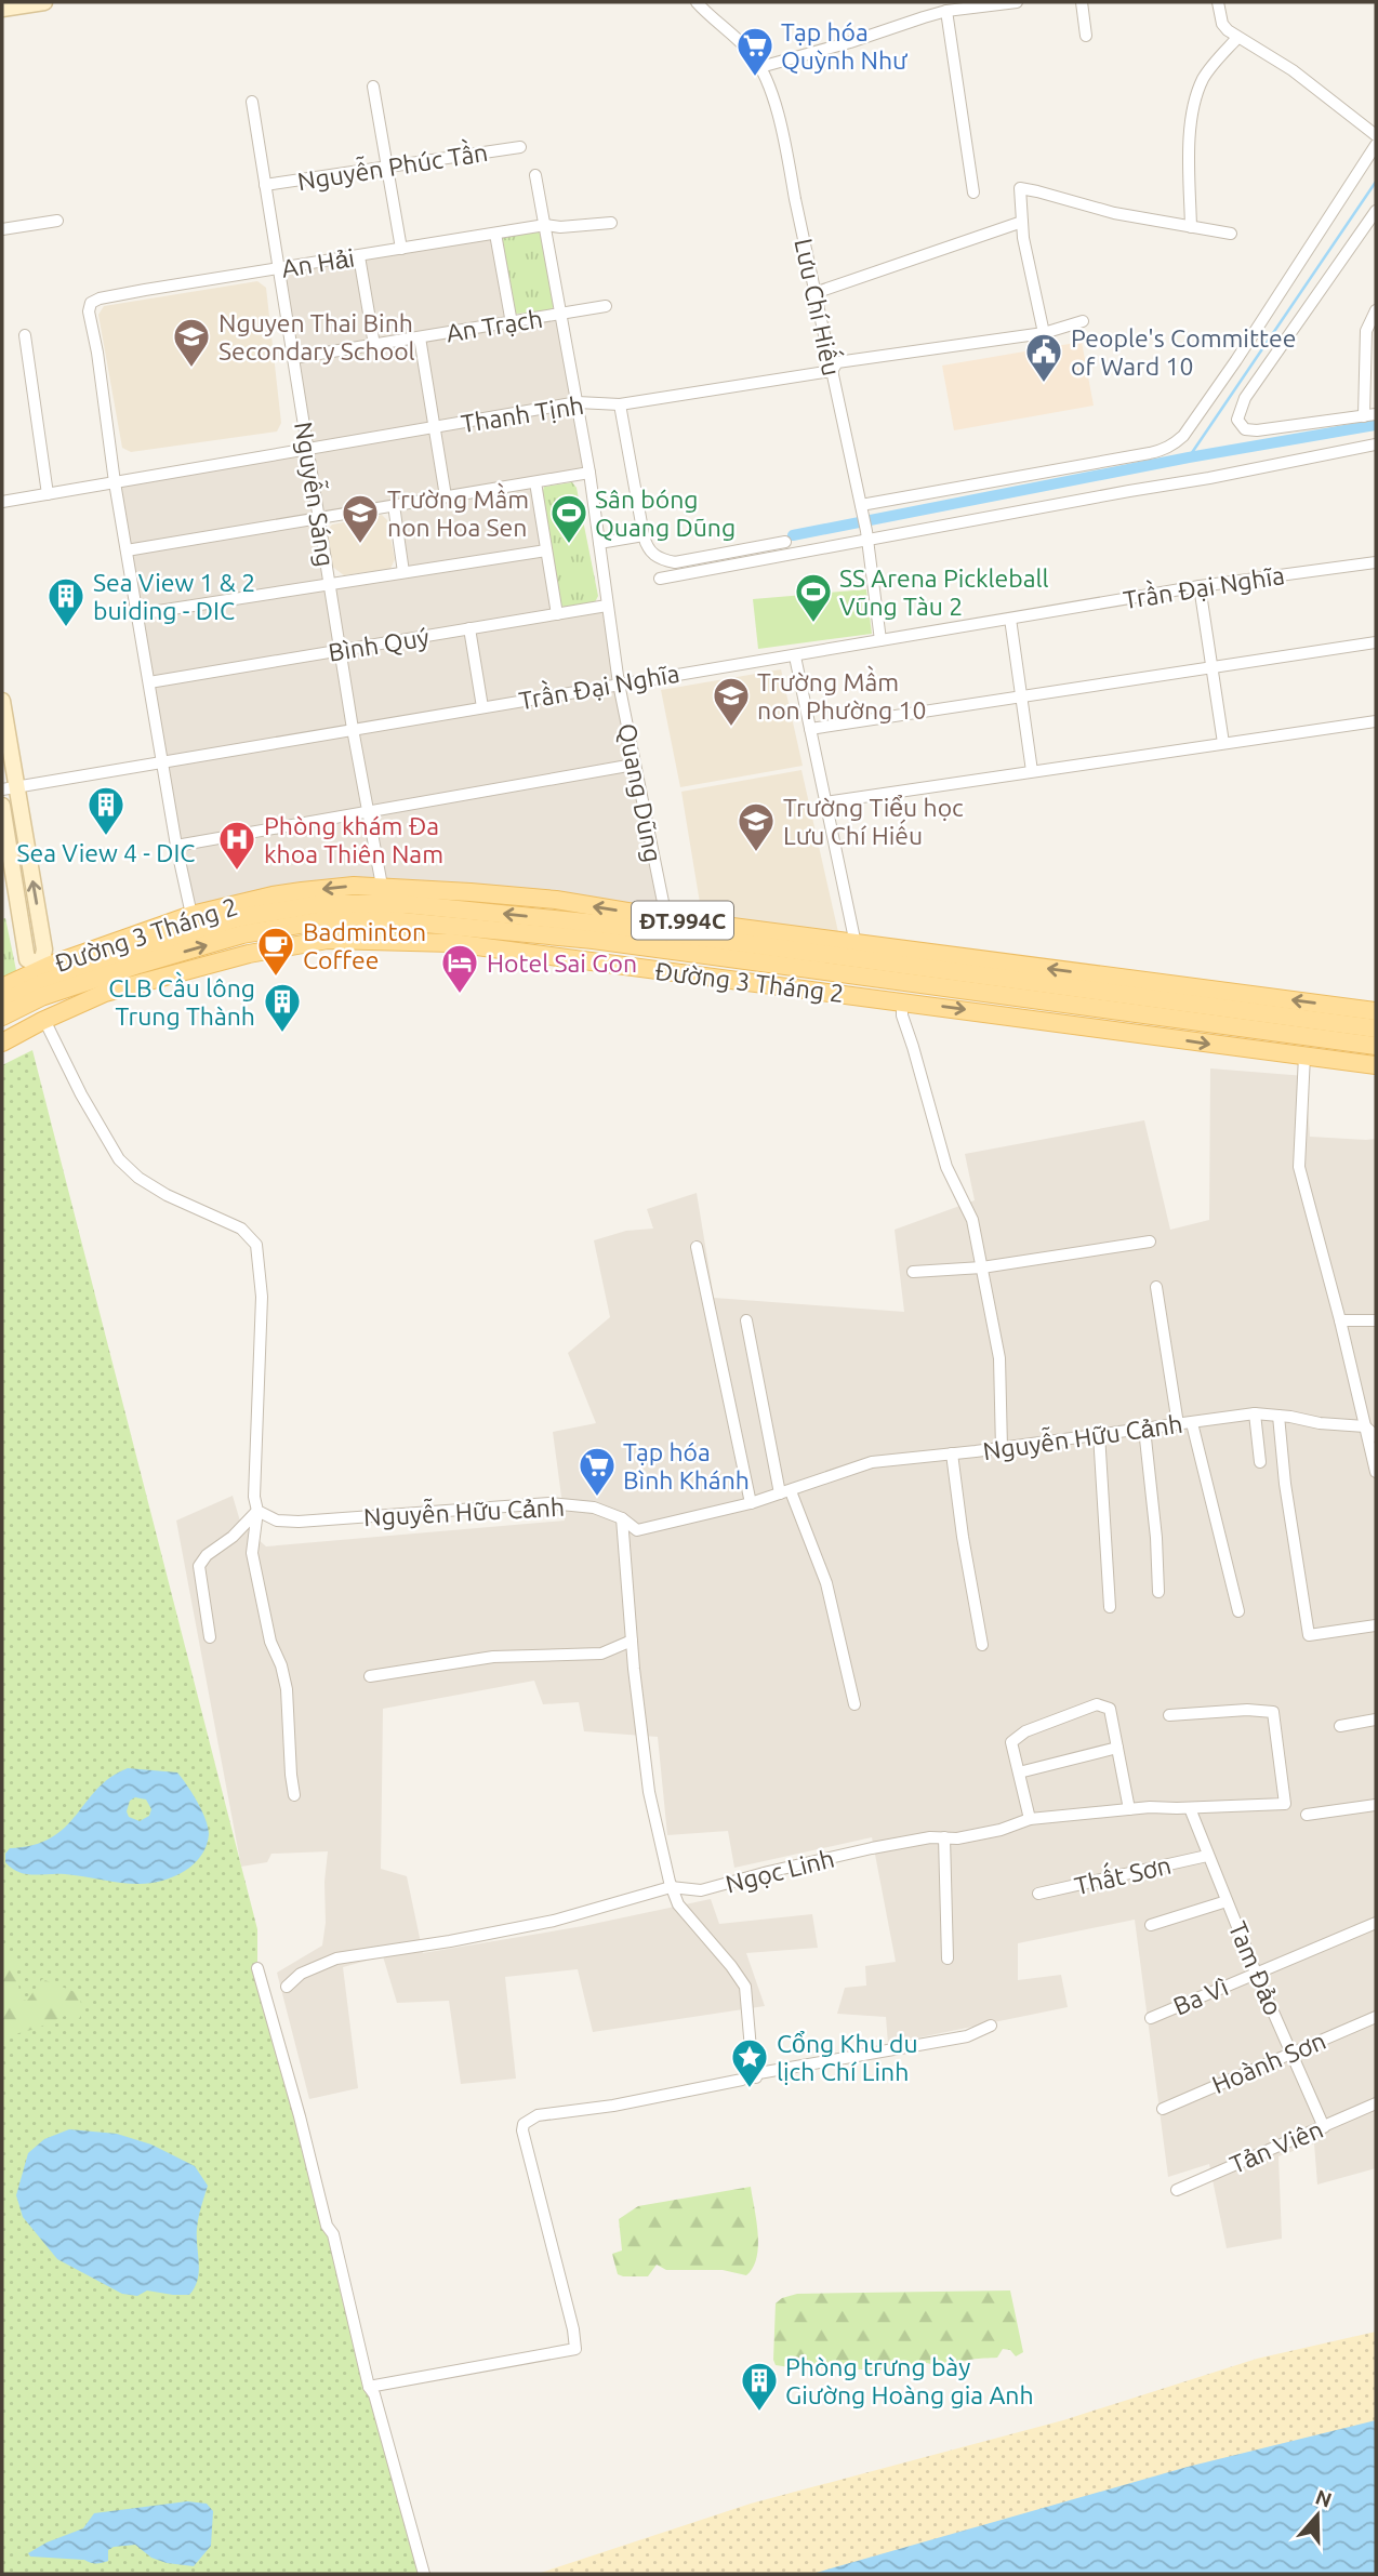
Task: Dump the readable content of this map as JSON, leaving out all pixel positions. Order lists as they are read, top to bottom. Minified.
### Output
{"streets":{"main road":["ĐT.994C","Đường 3 Tháng 2"],"street":["Nguyễn Phúc Tần","An Hải","Lưu Chí Hiếu","An Trạch","Thanh Tịnh","Nguyễn Sáng","Trần Đại Nghĩa","Bình Quý","Quang Dũng","Nguyễn Hữu Cảnh","Ngọc Linh","Thất Sơn","Tam Đảo","Ba Vì","Hoành Sơn","Tản Viên"]},"crossings":[["Nguyễn Phúc Tần","Nguyễn Sáng"],["An Hải","Thanh Tịnh"],["An Hải","Nguyễn Sáng"],["An Hải","Quang Dũng"],["Lưu Chí Hiếu","Thanh Tịnh"],["Lưu Chí Hiếu","Trần Đại Nghĩa"],["An Trạch","Nguyễn Sáng"],["An Trạch","Quang Dũng"],["Thanh Tịnh","Nguyễn Sáng"],["Thanh Tịnh","Quang Dũng"],["Nguyễn Sáng","Trần Đại Nghĩa"],["Nguyễn Sáng","Bình Quý"],["Nguyễn Sáng","Đường 3 Tháng 2"],["Trần Đại Nghĩa","Quang Dũng"],["Bình Quý","Quang Dũng"],["Quang Dũng","Đường 3 Tháng 2"],["Ngọc Linh","Tam Đảo"],["Thất Sơn","Tam Đảo"],["Tam Đảo","Ba Vì"],["Tam Đảo","Hoành Sơn"],["Tam Đảo","Tản Viên"]],"places":{"supermarket":["Tạp hóa Quỳnh Như","Tạp hóa Bình Khánh"],"school or university":["Nguyen Thai Binh Secondary School","Trường Mầm non Hoa Sen","Trường Mầm non Phường 10","Trường Tiểu học Lưu Chí Hiếu"],"public building":["People's Committee of Ward 10"],"sports":["Sân bóng Quang Dũng","SS Arena Pickleball Vũng Tàu 2"],"building":["Sea View 1 & 2 buiding - DIC","Sea View 4 - DIC","CLB Cầu lông Trung Thành","Phòng trưng bày Giường Hoàng gia Anh"],"hospital":["Phòng khám Đa khoa Thiên Nam"],"cafe":["Badminton Coffee"],"hotel":["Hotel Sai Gon"],"place":["Cổng Khu du lịch Chí Linh"]},"north":"top"}
